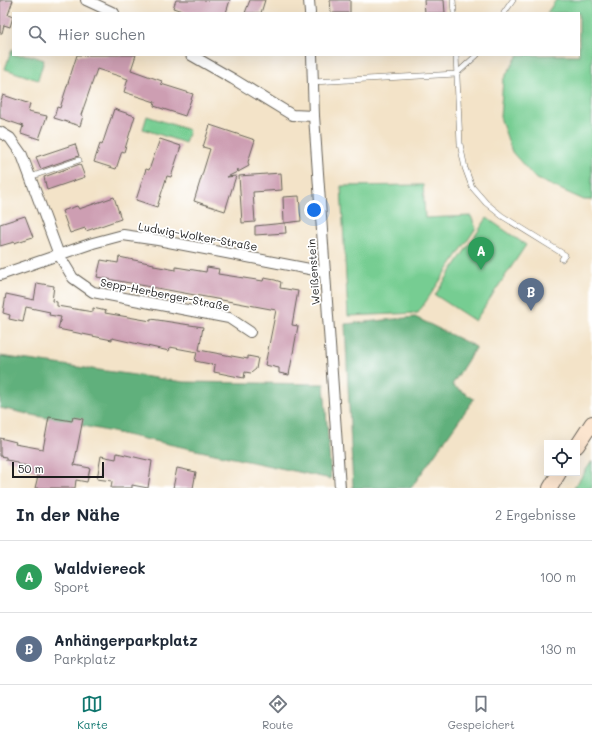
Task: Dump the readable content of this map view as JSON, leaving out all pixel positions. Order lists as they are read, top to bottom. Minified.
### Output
{"streets":{"street":["Ludwig-Wolker-Straße","Weißenstein","Sepp-Herberger-Straße"]},"crossings":[["Ludwig-Wolker-Straße","Weißenstein"],["Ludwig-Wolker-Straße","Sepp-Herberger-Straße"]],"scale_bar":"50 m","page":{"search":"Hier suchen","pins":["A","B"],"scale":"50 m","heading":["In der Nähe","2 Ergebnisse"],"list":[{"mark":"A","name":"Waldviereck","note":"Sport","value":"100 m"},{"mark":"B","name":"Anhängerparkplatz","note":"Parkplatz","value":"130 m"}],"nav":["Karte","Route","Gespeichert"]}}
